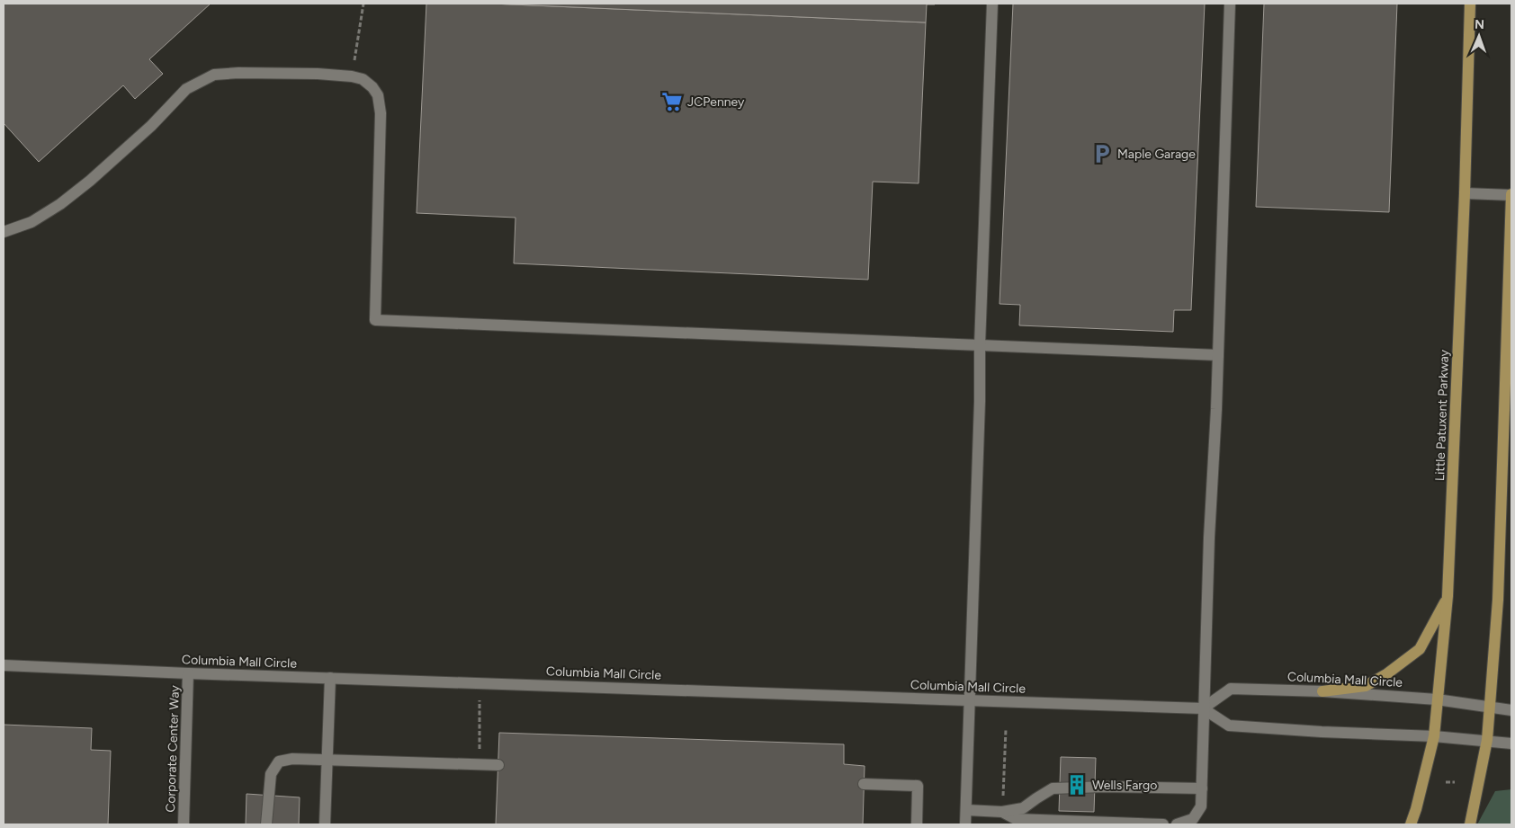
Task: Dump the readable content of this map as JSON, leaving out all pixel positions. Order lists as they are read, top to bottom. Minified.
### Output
{"streets":{"main road":["Little Patuxent Parkway"],"street":["Columbia Mall Circle","Corporate Center Way"]},"crossings":[["Little Patuxent Parkway","Columbia Mall Circle"],["Columbia Mall Circle","Corporate Center Way"]],"places":{"supermarket":["JCPenney"],"parking":["Maple Garage"],"building":["Wells Fargo"]},"north":"top"}
